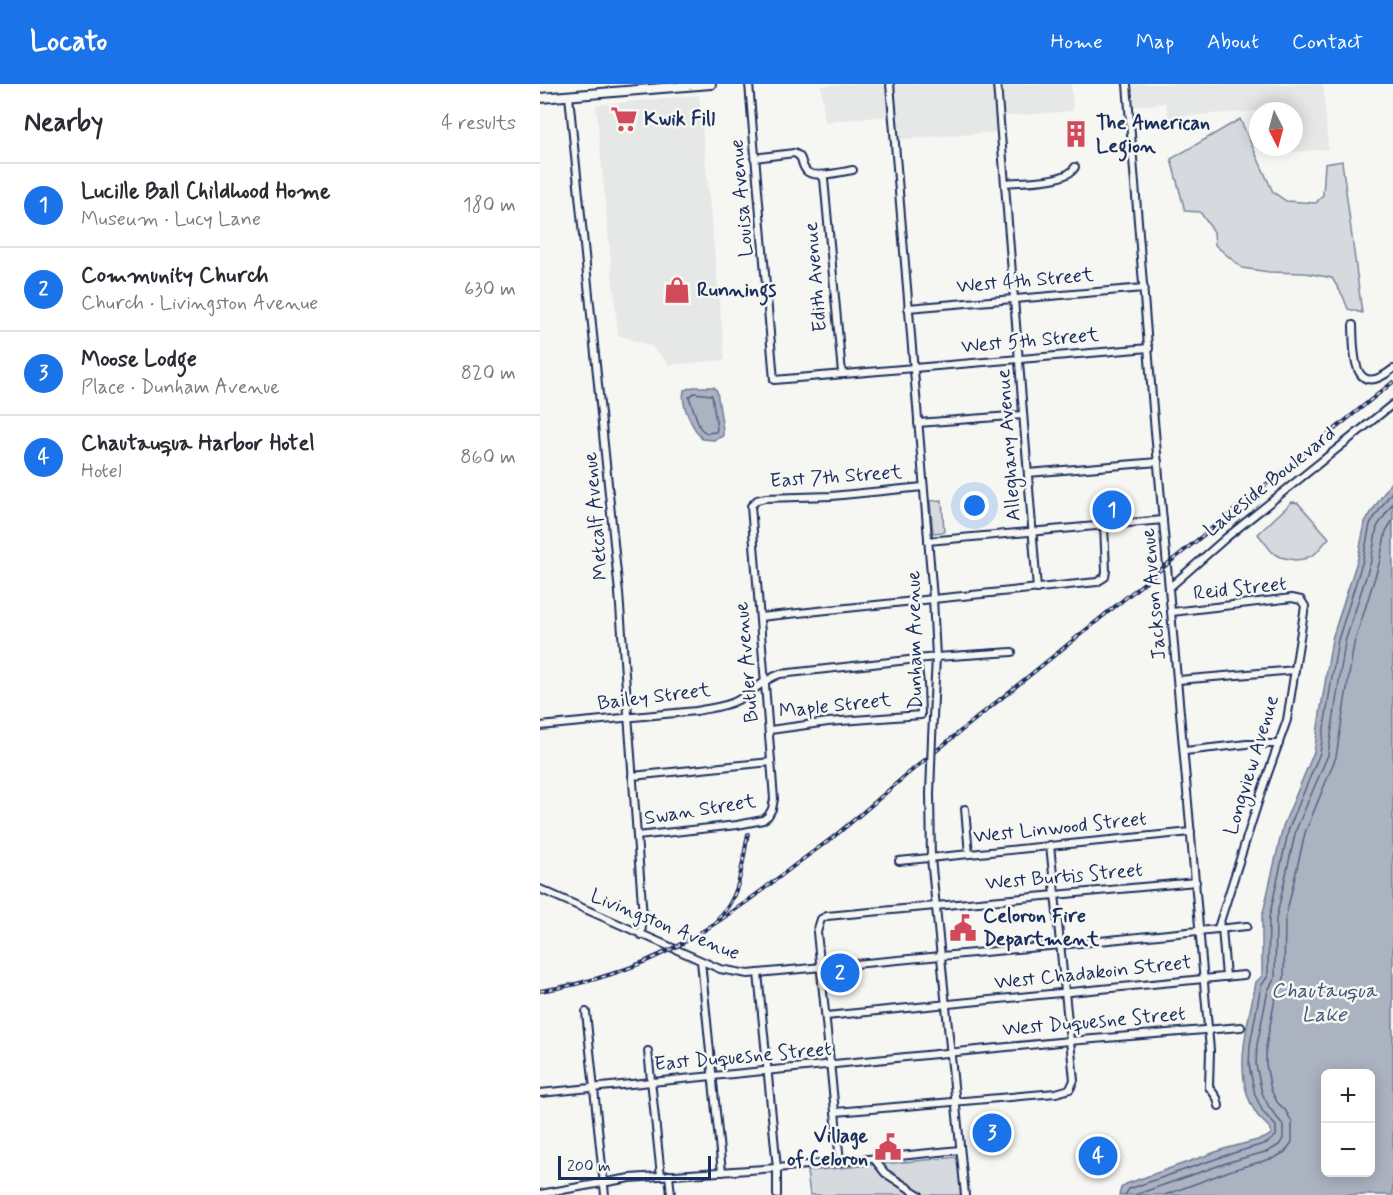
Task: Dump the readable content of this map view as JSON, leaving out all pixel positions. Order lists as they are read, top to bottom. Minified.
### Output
{"streets":{"street":["Louisa Avenue","Edith Avenue","West 4th Street","West 5th Street","Alleghany Avenue","East 7th Street","Lakeside Boulevard","Metcalf Avenue","Reid Street","Jackson Avenue","Dunham Avenue","Butler Avenue","Bailey Street","Maple Street","Longview Avenue","Swan Street","West Linwood Street","West Burtis Street","Livingston Avenue","West Chadakoin Street","West Duquesne Street","East Duquesne Street"]},"crossings":[["Louisa Avenue","West 5th Street"],["Edith Avenue","West 5th Street"],["West 4th Street","Alleghany Avenue"],["West 4th Street","Jackson Avenue"],["West 4th Street","Dunham Avenue"],["West 5th Street","Alleghany Avenue"],["West 5th Street","Jackson Avenue"],["West 5th Street","Dunham Avenue"],["East 7th Street","Dunham Avenue"],["East 7th Street","Butler Avenue"],["Lakeside Boulevard","Jackson Avenue"],["Metcalf Avenue","Bailey Street"],["Metcalf Avenue","Swan Street"],["Metcalf Avenue","Livingston Avenue"],["Reid Street","Jackson Avenue"],["Reid Street","Longview Avenue"],["Jackson Avenue","West Linwood Street"],["Jackson Avenue","West Burtis Street"],["Jackson Avenue","Livingston Avenue"],["Jackson Avenue","West Chadakoin Street"],["Jackson Avenue","West Duquesne Street"],["Dunham Avenue","West Linwood Street"],["Dunham Avenue","West Burtis Street"],["Dunham Avenue","Livingston Avenue"],["Dunham Avenue","West Chadakoin Street"],["Dunham Avenue","West Duquesne Street"],["Dunham Avenue","East Duquesne Street"],["Butler Avenue","Bailey Street"],["Butler Avenue","Maple Street"],["Butler Avenue","Swan Street"],["Longview Avenue","Livingston Avenue"],["West Burtis Street","Livingston Avenue"],["West Duquesne Street","East Duquesne Street"]],"water":["Chautauqua Lake"],"places":{"supermarket":["Kwik Fill"],"building":["The American Legion"],"shop":["Runnings"],"public building":["Celoron Fire Department","Village of Celoron"]},"scale_bar":"200 m","north":"bottom","page":{"header":"Locato","nav":["Home","Map","About","Contact"],"heading":["Nearby","4 results"],"list":[{"mark":"1","name":"Lucille Ball Childhood Home","note":"Museum · Lucy Lane","value":"180 m"},{"mark":"2","name":"Community Church","note":"Church · Livingston Avenue","value":"630 m"},{"mark":"3","name":"Moose Lodge","note":"Place · Dunham Avenue","value":"820 m"},{"mark":"4","name":"Chautauqua Harbor Hotel","note":"Hotel","value":"860 m"}],"pins":["1","2","3","4"],"map_buttons":["+","−"],"scale":"200 m"}}
